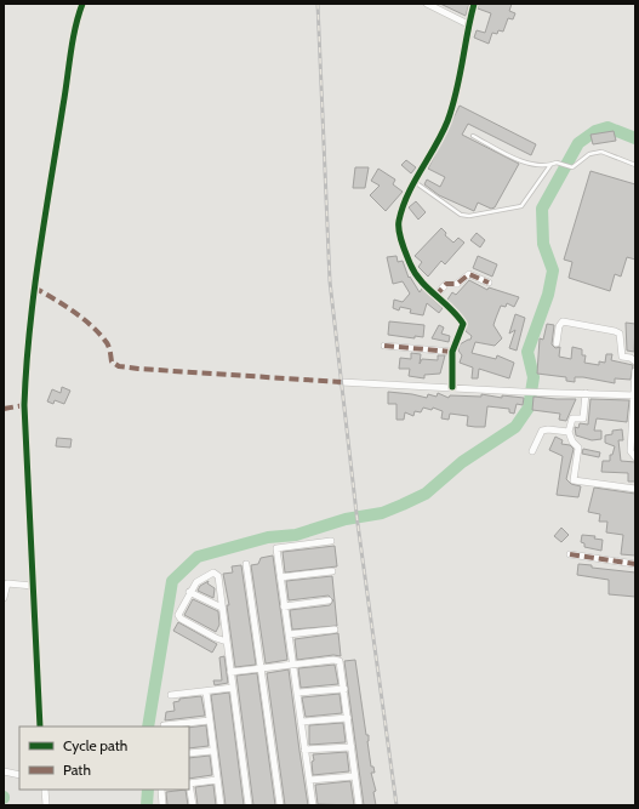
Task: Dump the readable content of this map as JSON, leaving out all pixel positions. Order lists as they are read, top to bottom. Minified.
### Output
{"legend":["Cycle path","Path"]}
